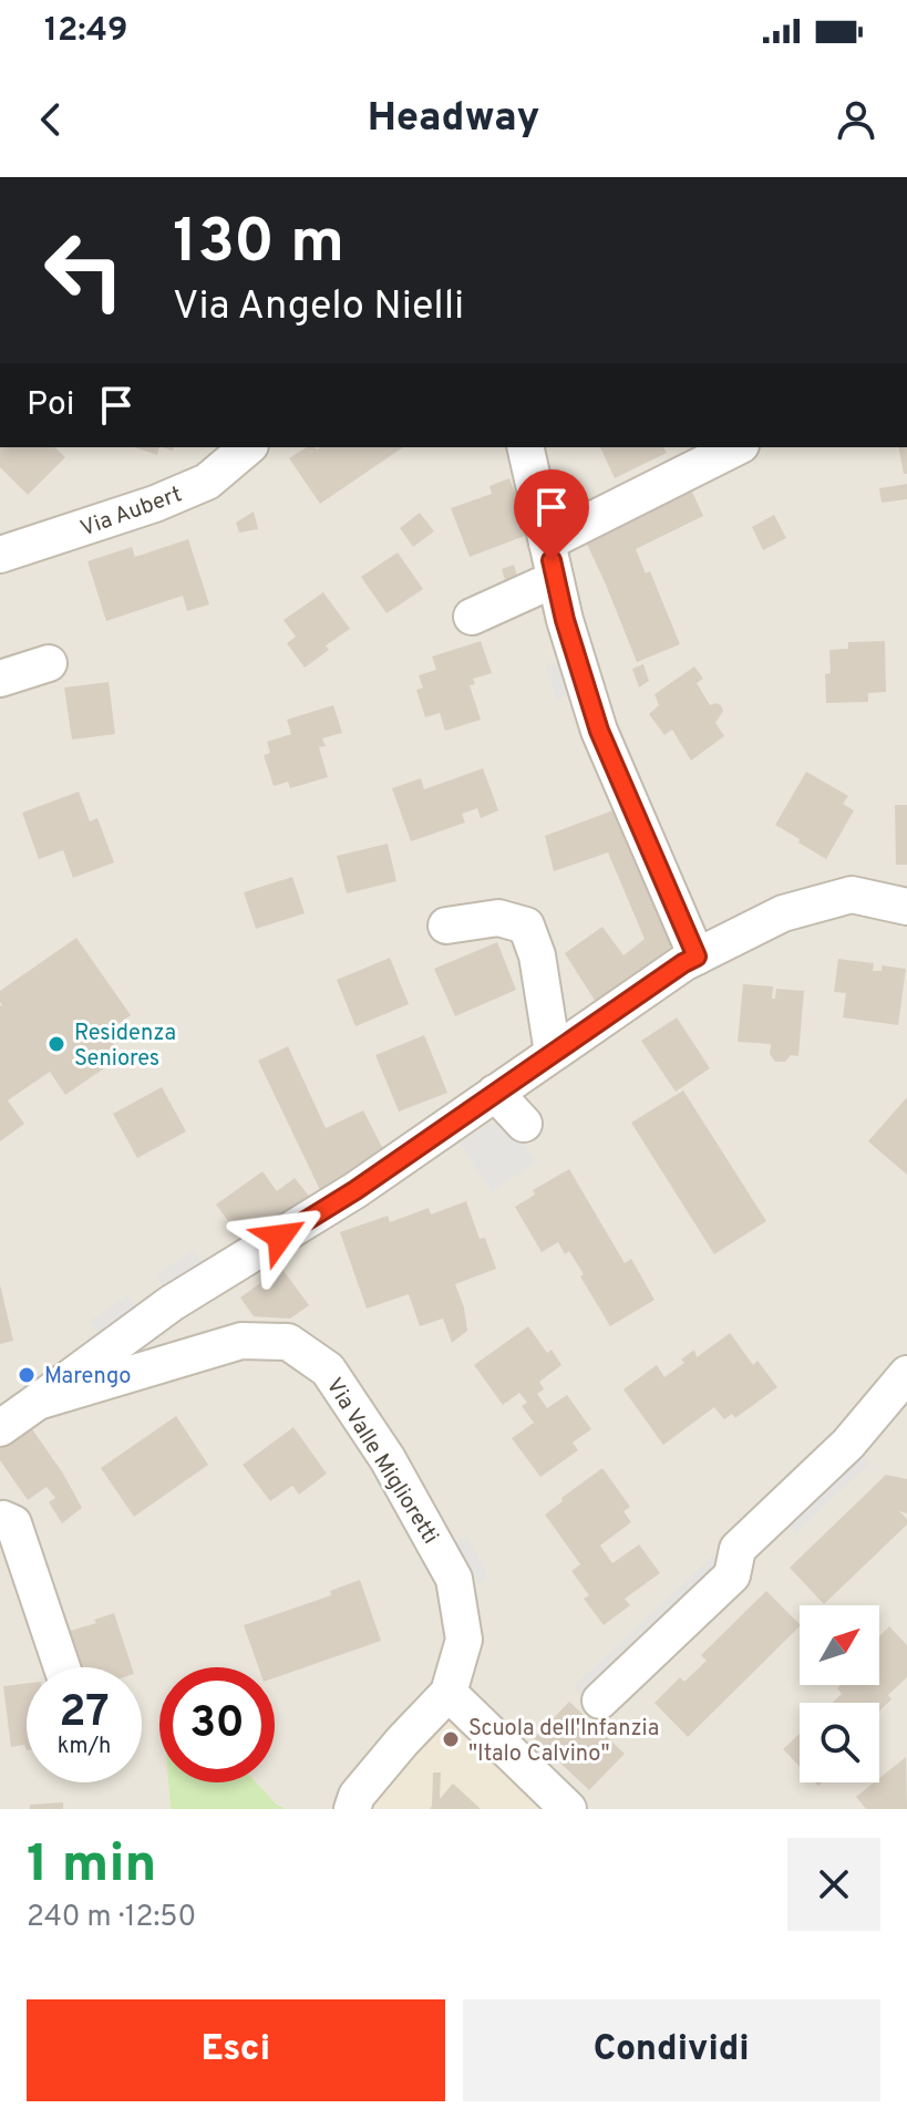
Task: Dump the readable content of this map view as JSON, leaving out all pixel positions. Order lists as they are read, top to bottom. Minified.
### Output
{"streets":{"street":["Via Aubert","Via Valle Miglioretti"]},"places":["Residenza Seniores","Marengo","Scuola dell'Infanzia \"Italo Calvino\""],"north":"top right","page":{"status":"12:49","header":"Headway","turn":["130 m","Via Angelo Nielli"],"then":"Poi","speed":"27 km/h","limit":"30","heading":["1 min","240 m · 12:50"],"buttons":["Esci","Condividi"]}}
